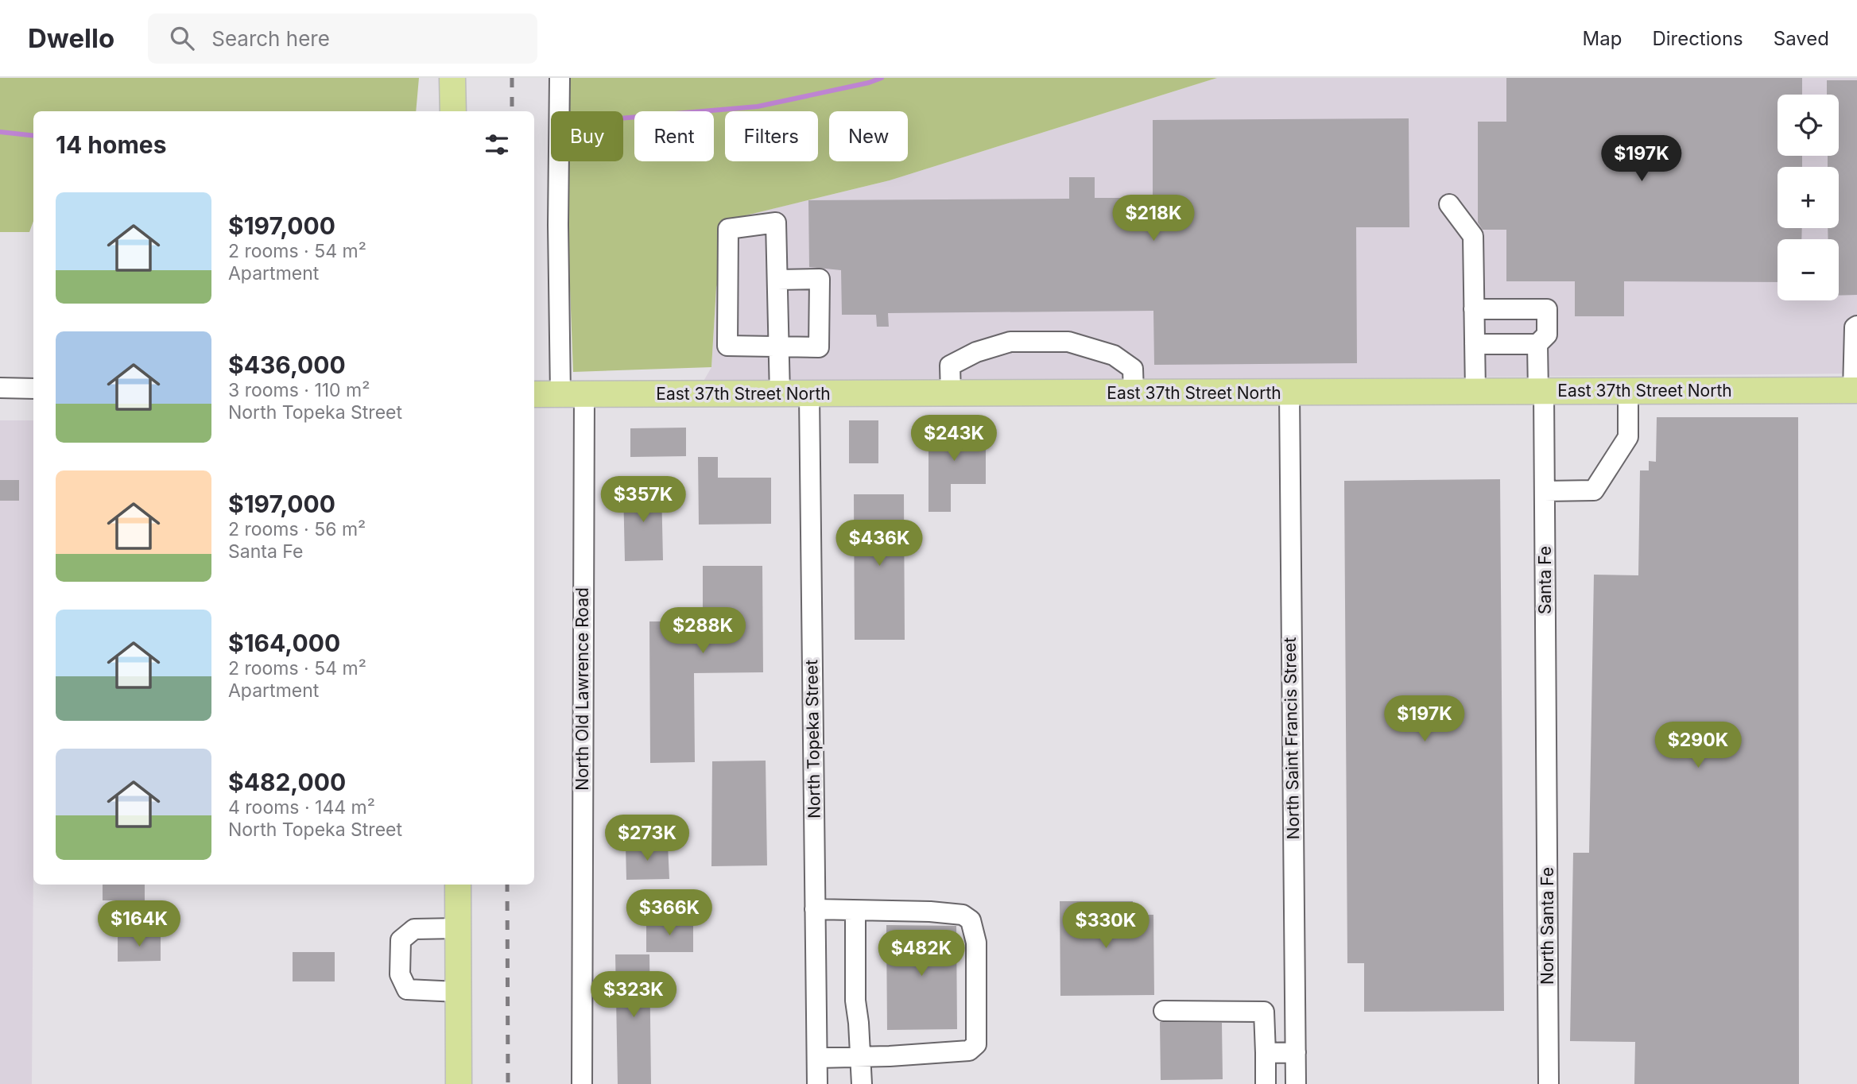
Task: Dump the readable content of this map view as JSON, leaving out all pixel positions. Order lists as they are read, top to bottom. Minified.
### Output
{"streets":{"main road":["East 37th Street North"],"street":["Santa Fe","North Old Lawrence Road","North Saint Francis Street","North Topeka Street","North Santa Fe"]},"crossings":[["East 37th Street North","Santa Fe"],["East 37th Street North","North Old Lawrence Road"],["East 37th Street North","North Saint Francis Street"],["East 37th Street North","North Topeka Street"],["Santa Fe","North Santa Fe"]],"page":{"header":"Dwello","search":"Search here","nav":["Map","Directions","Saved"],"map_buttons":["+","−"],"chip":["Buy","Rent","Filters","New"],"heading":"14 homes","price":["$197K","$218K","$243K","$357K","$436K","$288K","$197K","$290K","$273K","$366K","$164K","$330K","$482K","$323K"],"list":[{"name":"$197,000","note":"2 rooms · 54 m² · Apartment"},{"name":"$436,000","note":"3 rooms · 110 m² · North Topeka Street"},{"name":"$197,000","note":"2 rooms · 56 m² · Santa Fe"},{"name":"$164,000","note":"2 rooms · 54 m² · Apartment"},{"name":"$482,000","note":"4 rooms · 144 m² · North Topeka Street"}]}}
